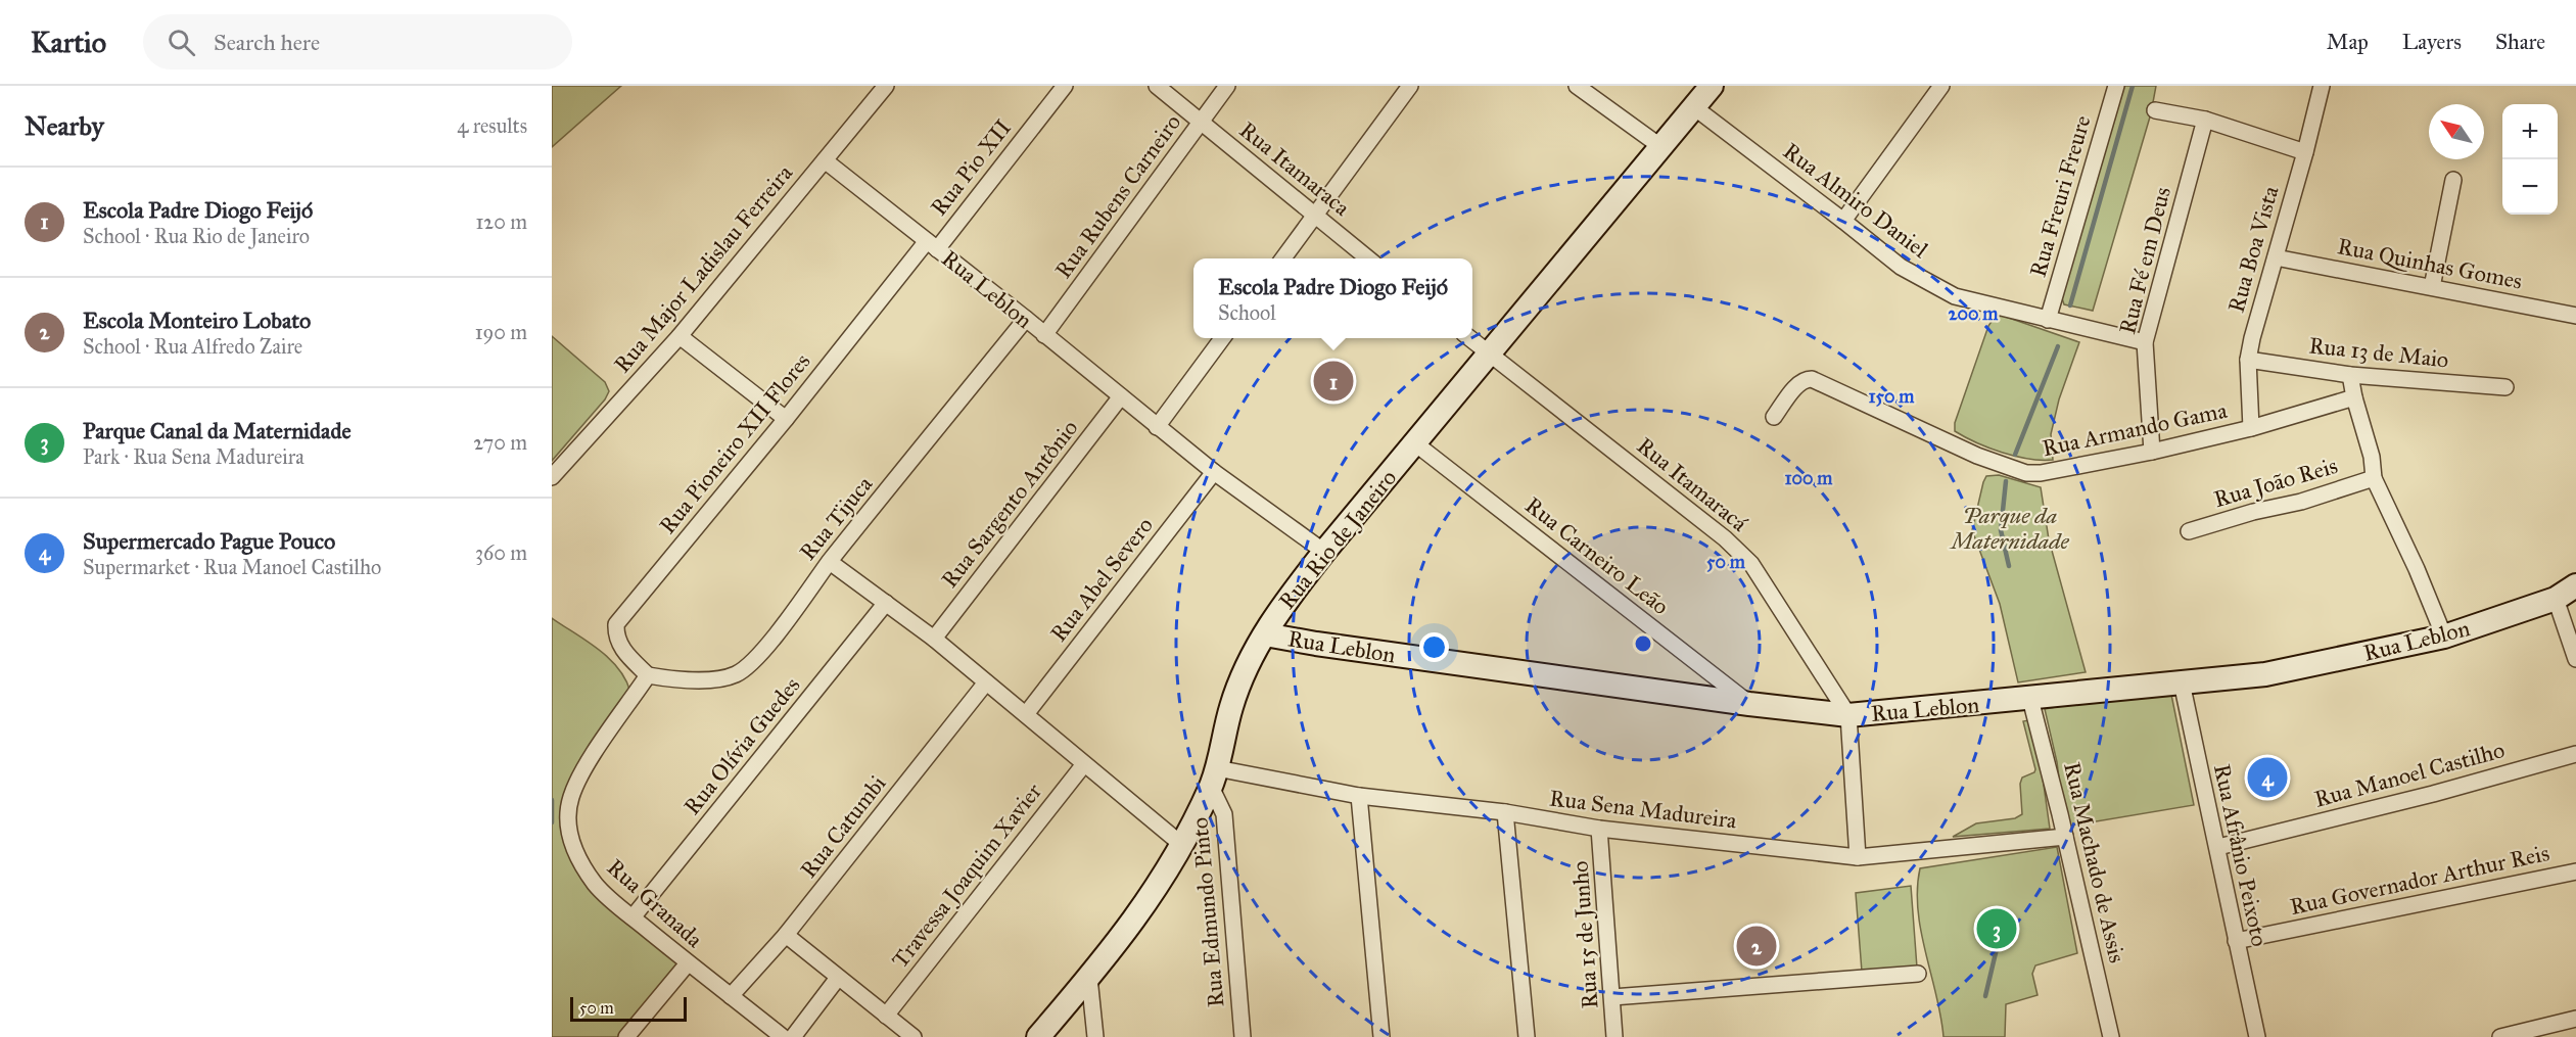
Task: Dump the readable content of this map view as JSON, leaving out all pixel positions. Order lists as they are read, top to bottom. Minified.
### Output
{"streets":{"street":["Rua Pio XII","Rua Itamaraca","Rua Rubens Carneiro","Rua Freuri Freure","Rua Almiro Daniel","Rua Boa Vista","Rua Fé em Deus","Rua Quinhas Gomes","Rua Major Ladislau Ferreira","Rua Leblon","Rua 13 de Maio","Rua Armando Gama","Rua Pioneiro XII Flores","Rua João Reis","Rua Itamaracá","Rua Sargento Antônio","Rua Tijuca","Rua Rio de Janeiro","Rua Carneiro Leão","Rua Abel Severo","Rua Olívia Guedes","Rua Manoel Castilho","Rua Sena Madureira","Rua Catumbi","Rua Afrânio Peixoto","Rua Machado de Assis","Travessa Joaquim Xavier","Rua Governador Arthur Reis","Rua Granada","Rua Edmundo Pinto","Rua 15 de Junho"]},"crossings":[["Rua Pio XII","Rua Leblon"],["Rua Pio XII","Rua Pioneiro XII Flores"],["Rua Itamaraca","Rua Rubens Carneiro"],["Rua Rubens Carneiro","Rua Leblon"],["Rua Freuri Freure","Rua Almiro Daniel"],["Rua Almiro Daniel","Rua Fé em Deus"],["Rua Almiro Daniel","Rua Rio de Janeiro"],["Rua Boa Vista","Rua Quinhas Gomes"],["Rua Boa Vista","Rua 13 de Maio"],["Rua Boa Vista","Rua Armando Gama"],["Rua Fé em Deus","Rua Armando Gama"],["Rua Major Ladislau Ferreira","Rua Leblon"],["Rua Leblon","Rua Pioneiro XII Flores"],["Rua Leblon","Rua Itamaracá"],["Rua Leblon","Rua Sargento Antônio"],["Rua Leblon","Rua Tijuca"],["Rua Leblon","Rua Rio de Janeiro"],["Rua Leblon","Rua Carneiro Leão"],["Rua Leblon","Rua Abel Severo"],["Rua Leblon","Rua Afrânio Peixoto"],["Rua Leblon","Rua Machado de Assis"],["Rua Pioneiro XII Flores","Rua Tijuca"],["Rua Pioneiro XII Flores","Rua Granada"],["Rua Itamaracá","Rua Rio de Janeiro"],["Rua Tijuca","Rua Granada"],["Rua Rio de Janeiro","Rua Carneiro Leão"],["Rua Rio de Janeiro","Rua Sena Madureira"],["Rua Rio de Janeiro","Rua Edmundo Pinto"],["Rua Olívia Guedes","Rua Granada"],["Rua Manoel Castilho","Rua Afrânio Peixoto"],["Rua Sena Madureira","Rua Machado de Assis"],["Rua Sena Madureira","Rua Edmundo Pinto"],["Rua Sena Madureira","Rua 15 de Junho"],["Rua Catumbi","Rua Granada"],["Rua Afrânio Peixoto","Rua Governador Arthur Reis"]],"parks":["Parque da Maternidade"],"scale_bar":"50 m","north":"top left","page":{"header":"Kartio","search":"Search here","nav":["Map","Layers","Share"],"heading":["Nearby","4 results"],"map_buttons":["+","−"],"list":[{"mark":"1","name":"Escola Padre Diogo Feijó","note":"School · Rua Rio de Janeiro","value":"120 m"},{"mark":"2","name":"Escola Monteiro Lobato","note":"School · Rua Alfredo Zaire","value":"190 m"},{"mark":"3","name":"Parque Canal da Maternidade","note":"Park · Rua Sena Madureira","value":"270 m"},{"mark":"4","name":"Supermercado Pague Pouco","note":"Supermarket · Rua Manoel Castilho","value":"360 m"}],"popup":["Escola Padre Diogo Feijó","School"],"pins":["1","4","3","2"],"scale":"50 m"},"rings":["200 m","150 m","100 m","50 m"]}
